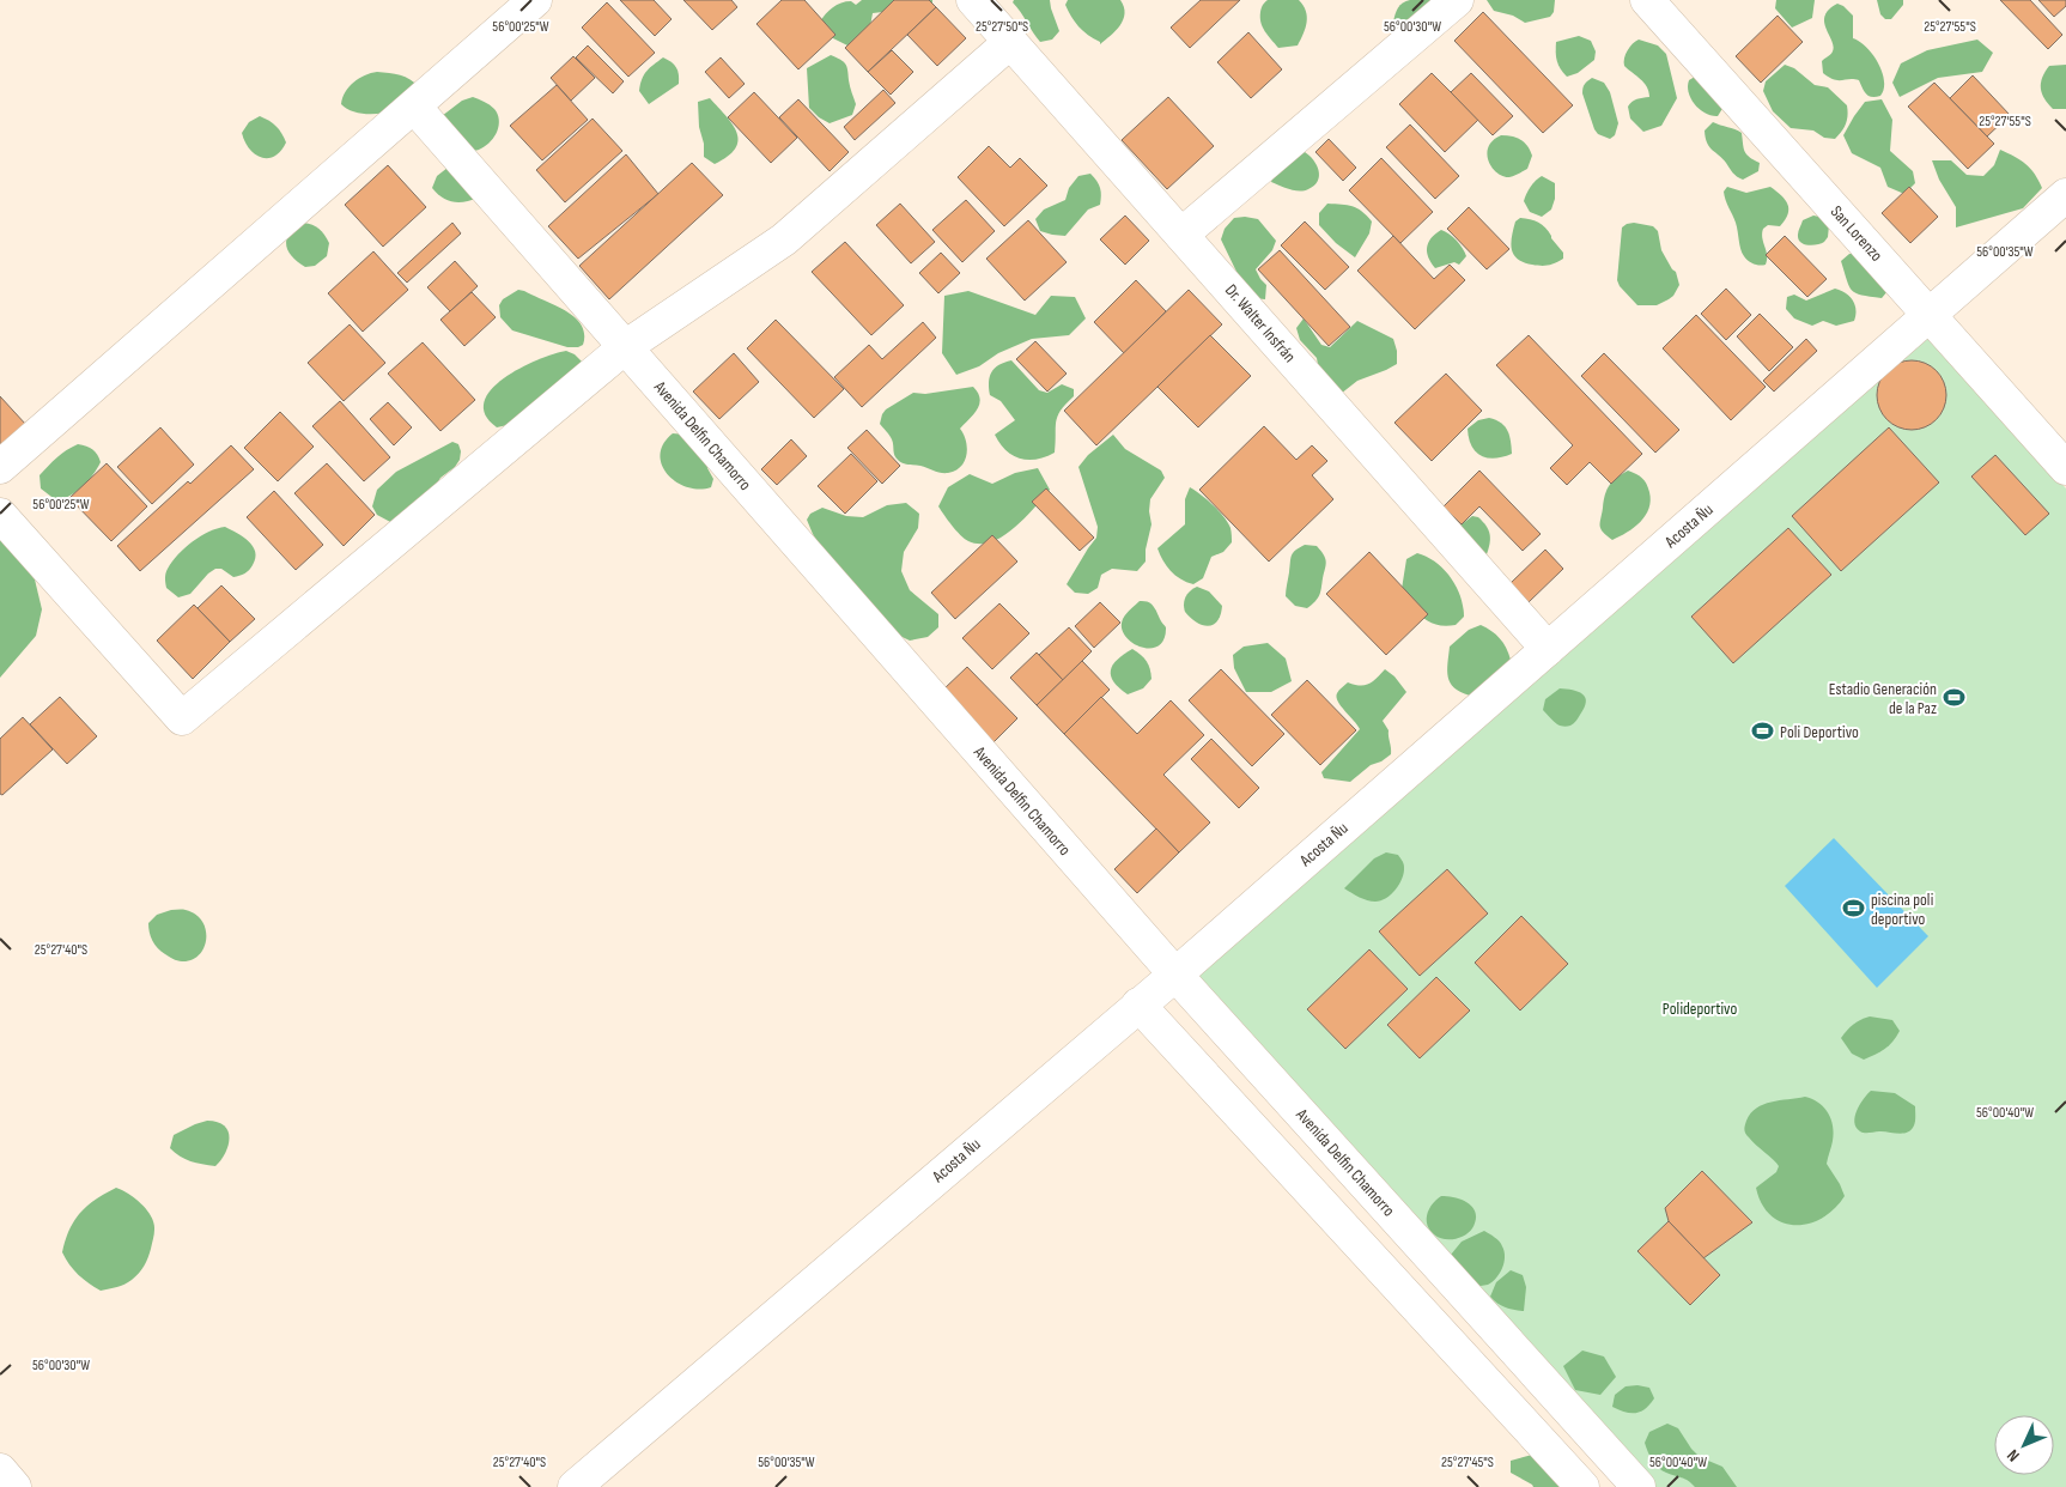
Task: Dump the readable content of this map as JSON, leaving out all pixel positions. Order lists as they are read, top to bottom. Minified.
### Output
{"streets":{"street":["San Lorenzo","Dr. Walter Insfrán","Avenida Delfin Chamorro","Acosta Ñu"]},"crossings":[["San Lorenzo","Acosta Ñu"],["Dr. Walter Insfrán","Acosta Ñu"],["Avenida Delfin Chamorro","Acosta Ñu"]],"parks":["Polideportivo"],"places":{"sports":["Estadio Generación de la Paz","Poli Deportivo","piscina poli deportivo"]},"north":"bottom left","coordinates":["56°00'25\"W","56°00'30\"W","25°27'55\"S","25°27'50\"S","56°00'35\"W","25°27'40\"S","56°00'40\"W","25°27'45\"S"]}
